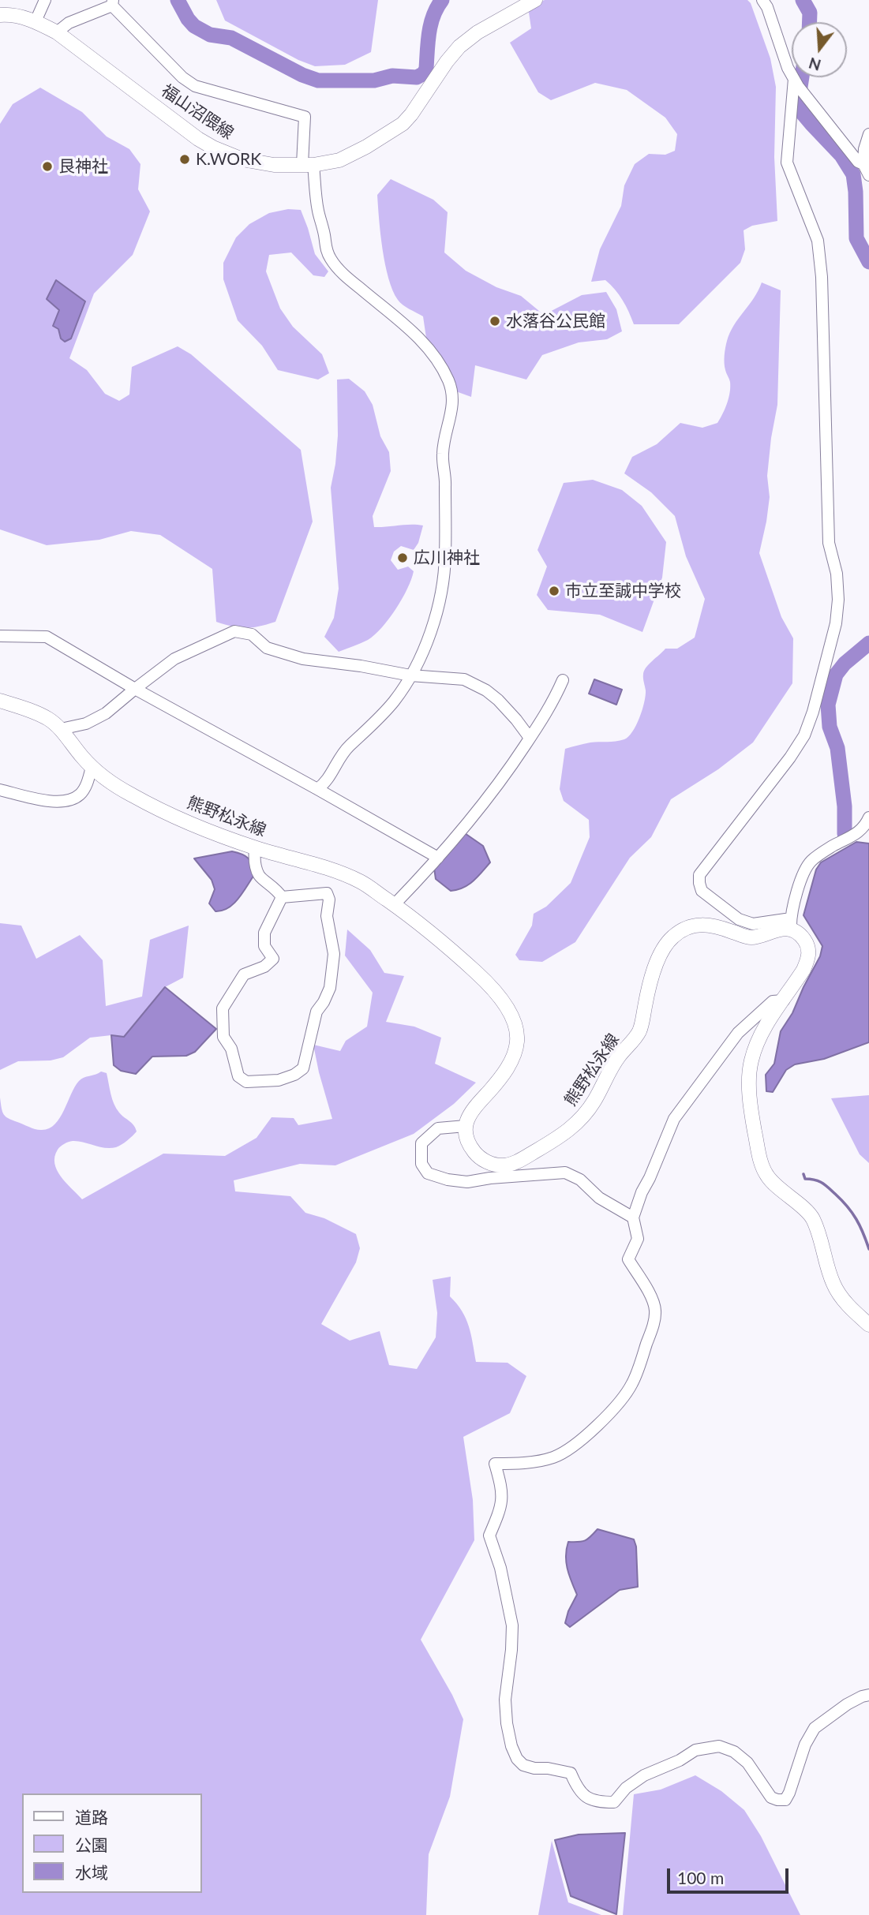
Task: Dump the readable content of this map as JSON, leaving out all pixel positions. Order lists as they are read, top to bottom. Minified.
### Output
{"streets":{"main road":["福山沼隈線","熊野松永線"]},"places":["K.WORK","艮神社","水落谷公民館","広川神社","市立至誠中学校"],"legend":["道路","公園","水域"],"scale_bar":"100 m","north":"bottom"}
